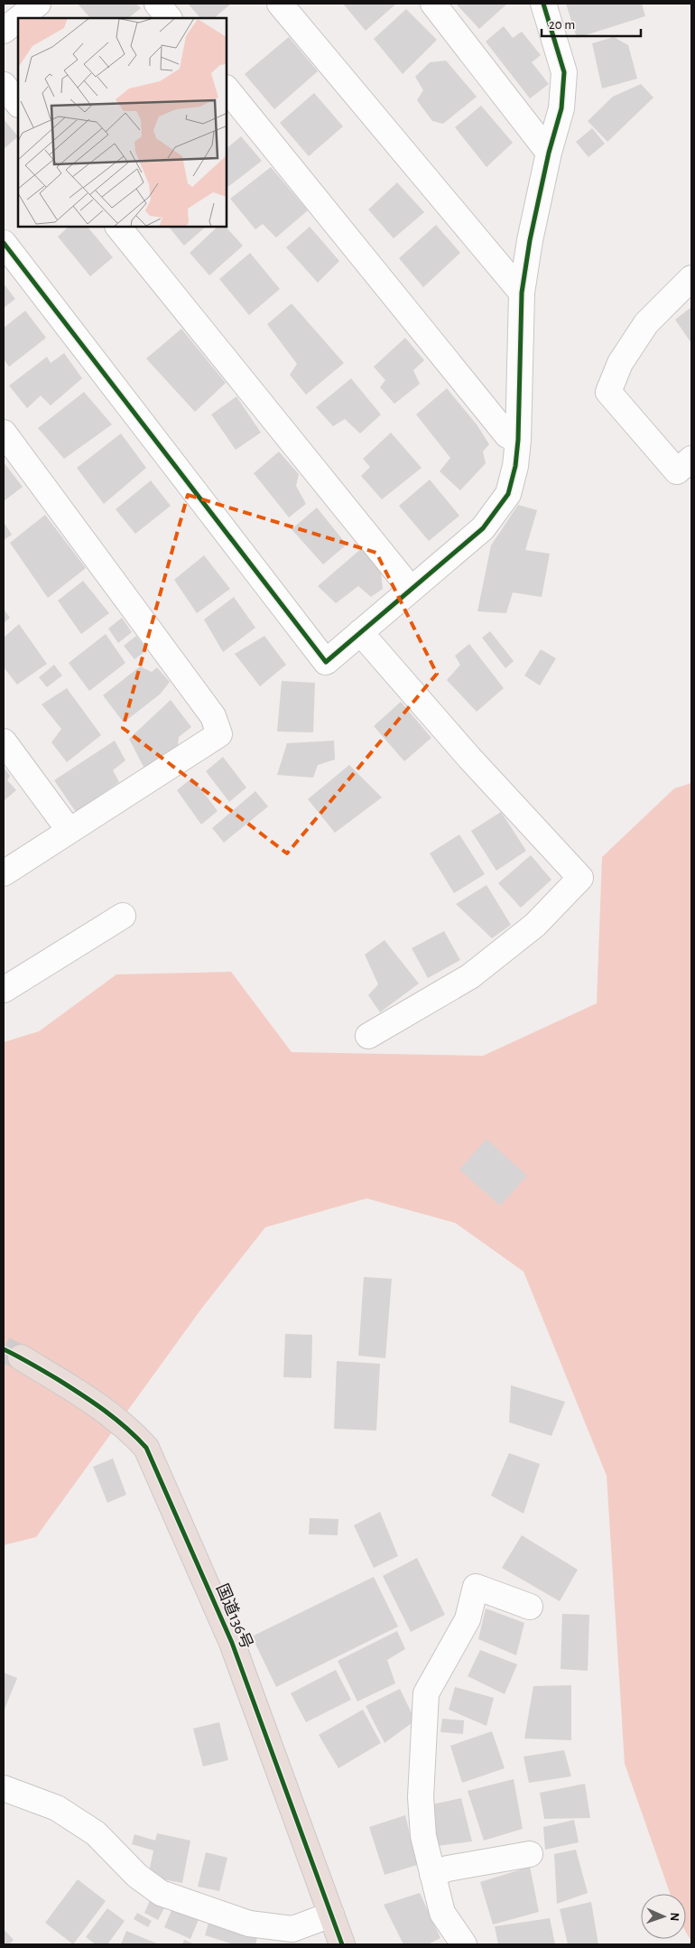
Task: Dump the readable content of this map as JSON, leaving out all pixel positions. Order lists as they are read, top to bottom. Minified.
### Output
{"streets":{"highway":["国道136号"]},"scale_bar":"20 m","north":"right"}
